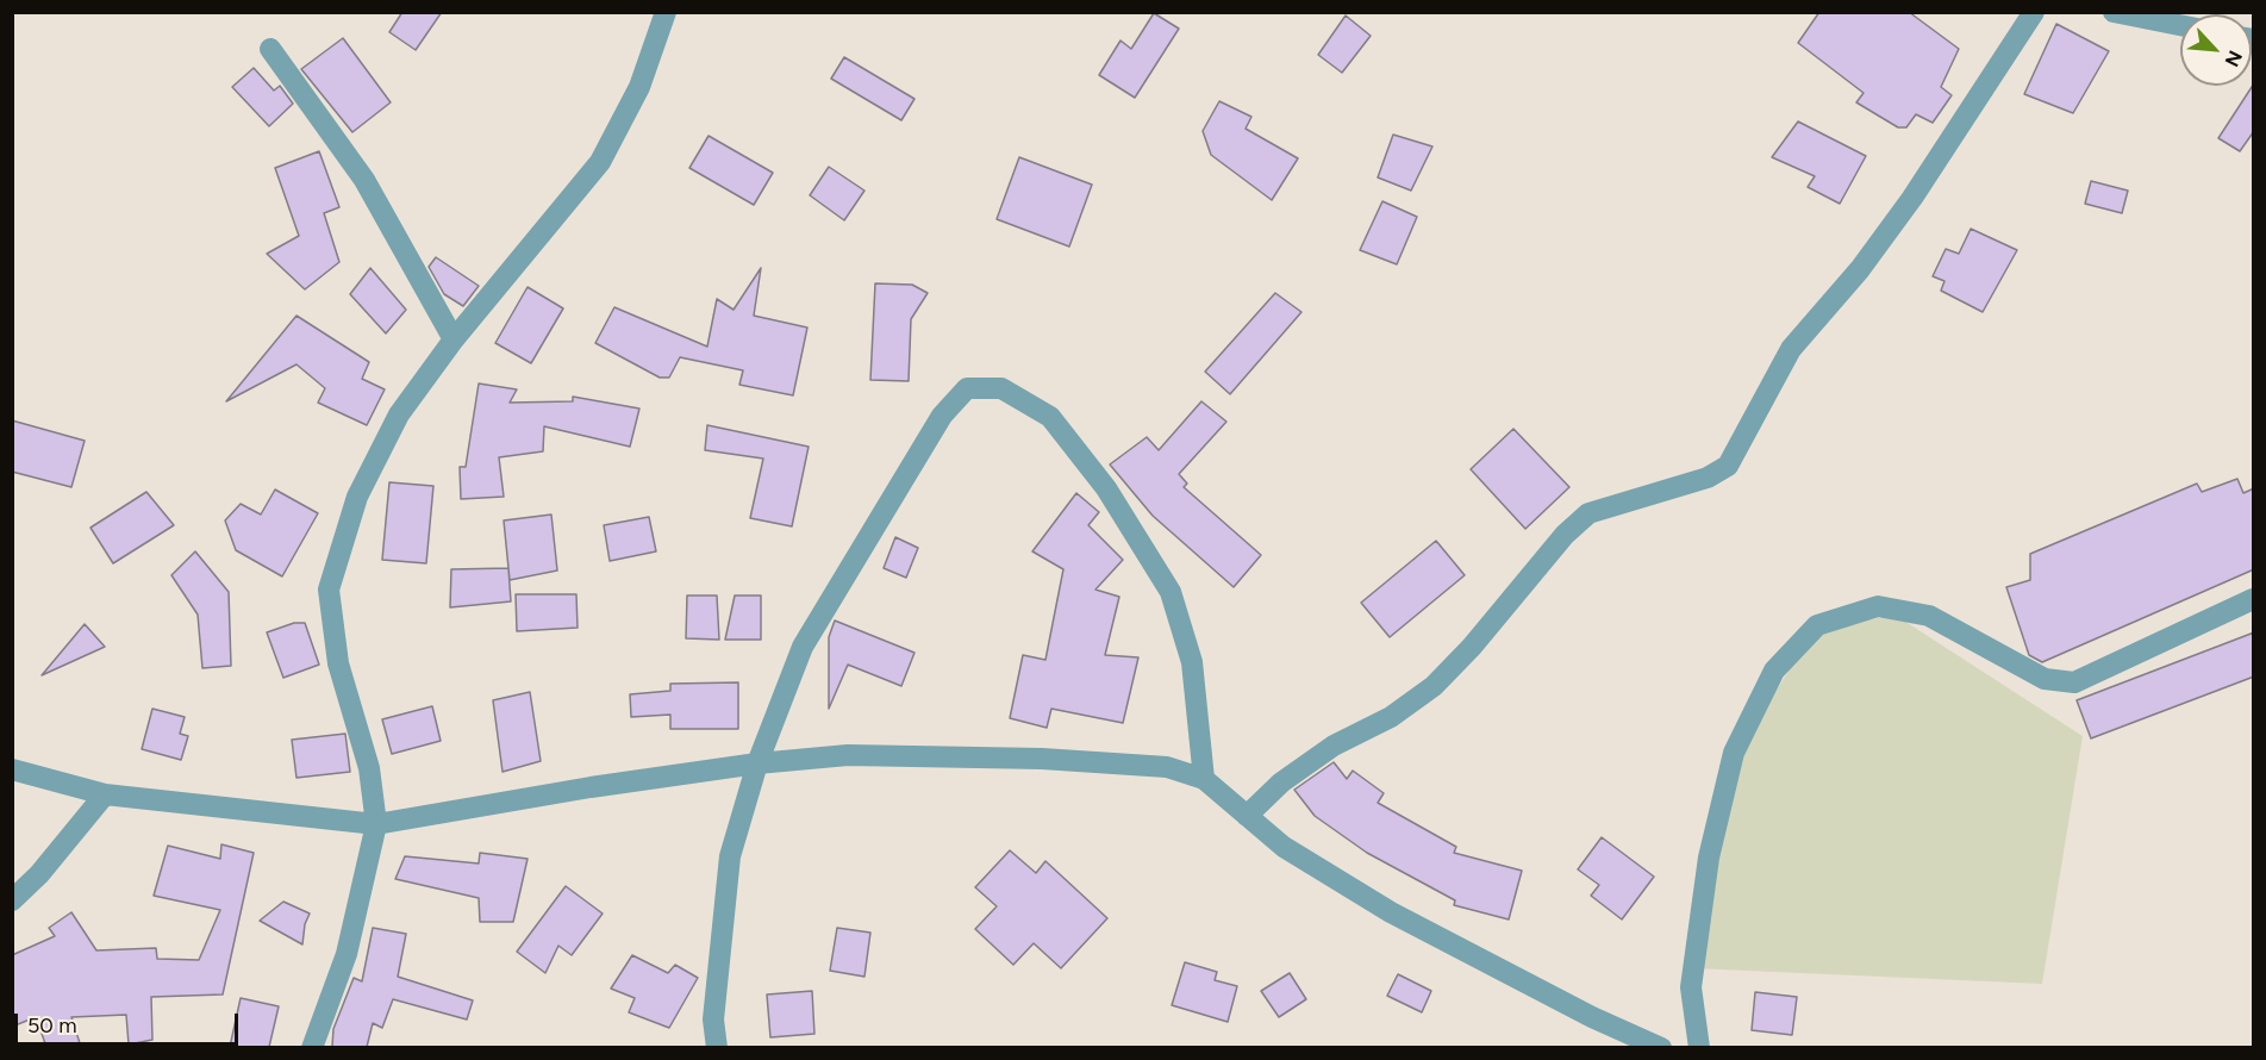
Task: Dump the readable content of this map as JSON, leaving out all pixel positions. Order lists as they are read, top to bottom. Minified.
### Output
{"scale_bar":"50 m","north":"bottom right"}
